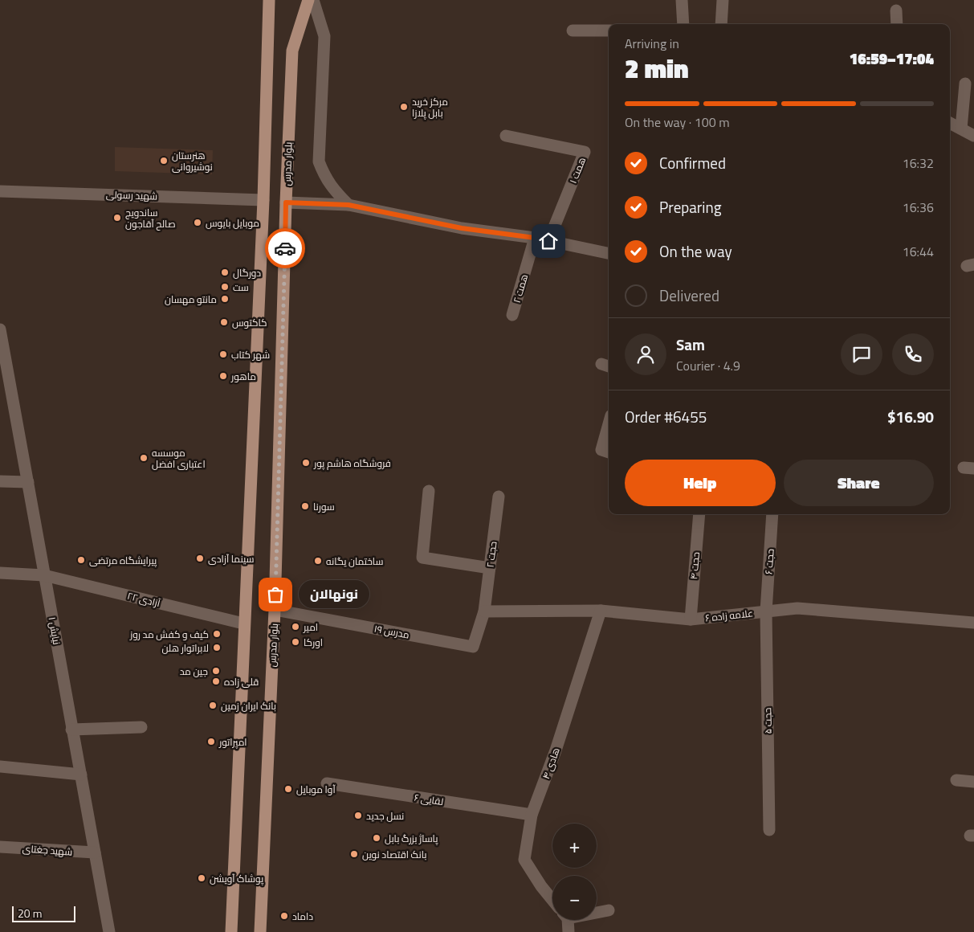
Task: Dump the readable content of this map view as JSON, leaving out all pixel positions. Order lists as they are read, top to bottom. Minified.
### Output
{"streets":{"main road":["بلوار مدرس"],"street":["همت ۱","شهید رسولی","همت ۲","حجت ۲","حجت ۶","حجت ۴","آزادی ٢٢","علامه زاده ۶","نیایش ۱","مدرس ۱۹","حجت ۵","هادی ۴","لقایی ۶","شهید جغتای"]},"crossings":[["بلوار مدرس","مدرس ۱۹"],["حجت ۲","علامه زاده ۶"],["حجت ۲","مدرس ۱۹"],["حجت ۶","علامه زاده ۶"],["حجت ۶","حجت ۵"],["حجت ۴","علامه زاده ۶"],["آزادی ٢٢","نیایش ۱"],["علامه زاده ۶","مدرس ۱۹"],["علامه زاده ۶","حجت ۵"],["علامه زاده ۶","هادی ۴"],["نیایش ۱","شهید جغتای"],["هادی ۴","لقایی ۶"]],"places":["مرکز خرید بابل پلازا","هنرستان نوشیروانی","ساندویچ صالح آقاجون","موبایل بایوس","دورگال","ست","مانتو مهسان","کاکتوس","شهر کتاب","ماهور","موسسه اعتباری افضل","فروشگاه هاشم پور","سورنا","سینما آزادی","پیرایشگاه مرتضی","ساختمان یگانه","نونهالان","امیر","کیف و کفش مد روز","اورکا","لابراتوار هلن","جین مد","قلی زاده","بانک ایران زمین","امپراتور","آوا موبایل","نسل جدید","پاساژ بزرگ بابل","بانک اقتصاد نوین","پوشاک آویشن","داماد"],"scale_bar":"20 m","page":{"heading":["2 min","Arriving in","16:59–17:04"],"panel":["Sam","Courier · 4.9","Order #6455","$16.90"],"bar":"On the way · 100 m","list":[["Confirmed","16:32"],["Preparing","16:36"],["On the way","16:44"],"Delivered"],"buttons":["Help","Share"],"bubble":"نونهالان","map_buttons":["+","−"],"scale":"20 m"}}
